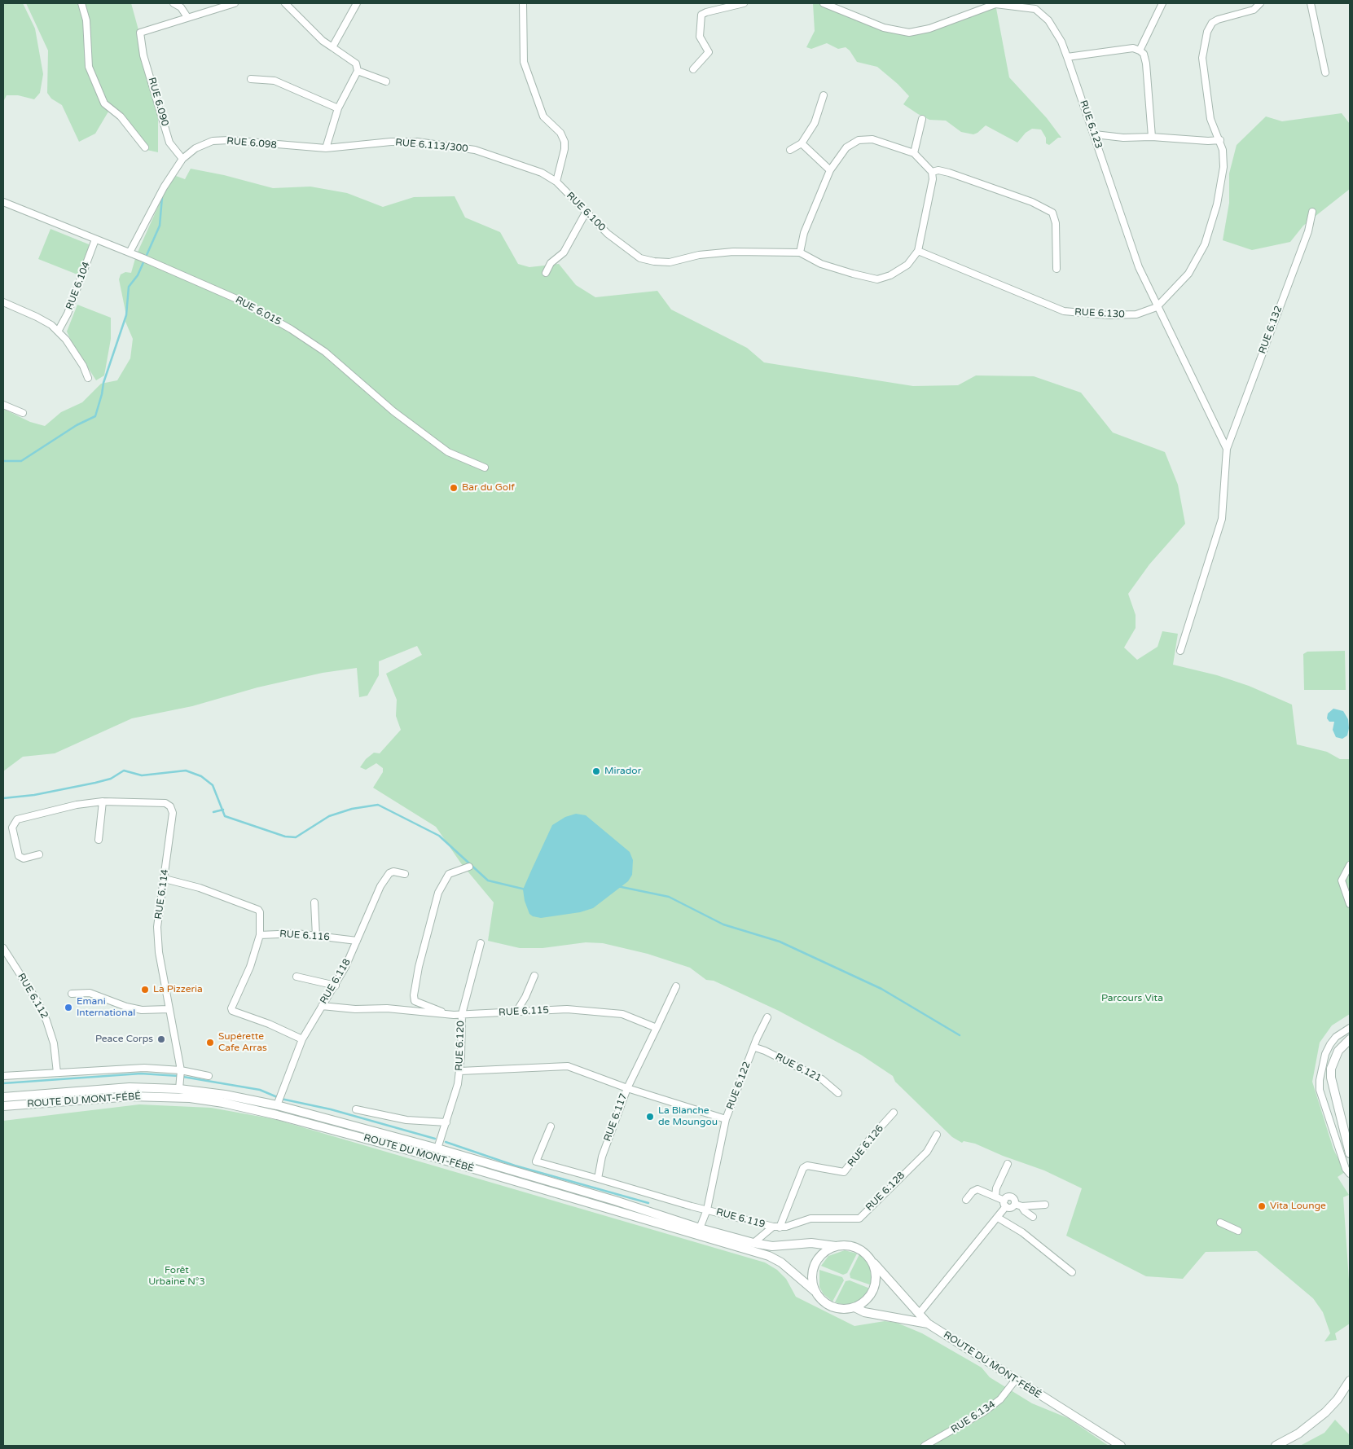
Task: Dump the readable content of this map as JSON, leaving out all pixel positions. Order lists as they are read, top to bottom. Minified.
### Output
{"streets":{"street":["RUE 6.090","RUE 6.123","RUE 6.098","RUE 6.113/300","RUE 6.100","RUE 6.104","RUE 6.015","RUE 6.130","RUE 6.132","RUE 6.114","RUE 6.116","RUE 6.118","RUE 6.112","RUE 6.115","RUE 6.120","RUE 6.121","RUE 6.122","ROUTE DU MONT-FÉBÉ","RUE 6.117","RUE 6.126","RUE 6.128","RUE 6.119","RUE 6.134"]},"crossings":[["RUE 6.090","RUE 6.098"],["RUE 6.123","RUE 6.130"],["RUE 6.123","RUE 6.132"],["RUE 6.098","RUE 6.113/300"],["RUE 6.113/300","RUE 6.100"],["RUE 6.100","RUE 6.130"],["RUE 6.104","RUE 6.015"],["RUE 6.114","ROUTE DU MONT-FÉBÉ"],["RUE 6.116","RUE 6.118"],["RUE 6.118","RUE 6.115"],["RUE 6.118","ROUTE DU MONT-FÉBÉ"],["RUE 6.115","RUE 6.120"],["RUE 6.120","ROUTE DU MONT-FÉBÉ"],["RUE 6.120","RUE 6.117"],["RUE 6.121","RUE 6.122"],["RUE 6.122","ROUTE DU MONT-FÉBÉ"],["RUE 6.122","RUE 6.119"],["ROUTE DU MONT-FÉBÉ","RUE 6.134"],["RUE 6.126","RUE 6.128"]],"parks":["Parcours Vita","Forêt Urbaine N°3"],"places":["Bar du Golf","Mirador","La Pizzeria","Emani International","Peace Corps","Supérette Cafe Arras","La Blanche de Moungou","Vita Lounge"]}
